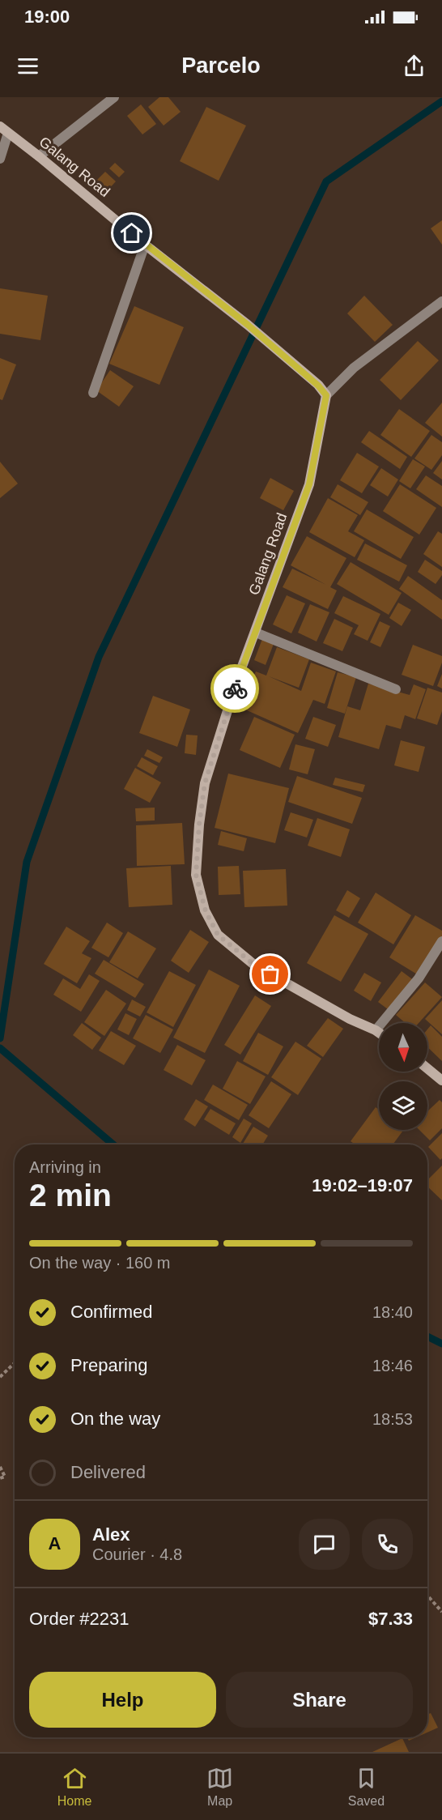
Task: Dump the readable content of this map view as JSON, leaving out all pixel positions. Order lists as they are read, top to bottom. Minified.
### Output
{"streets":{"street":["Galang Road"]},"north":"bottom","page":{"status":"19:00","header":"Parcelo","heading":["2 min","Arriving in","19:02–19:07"],"panel":["Alex","Courier · 4.8","Order #2231","$7.33"],"bar":"On the way · 160 m","list":[["Confirmed","18:40"],["Preparing","18:46"],["On the way","18:53"],"Delivered"],"round":"A","buttons":["Help","Share"],"tabs":["Home","Map","Saved"]}}
